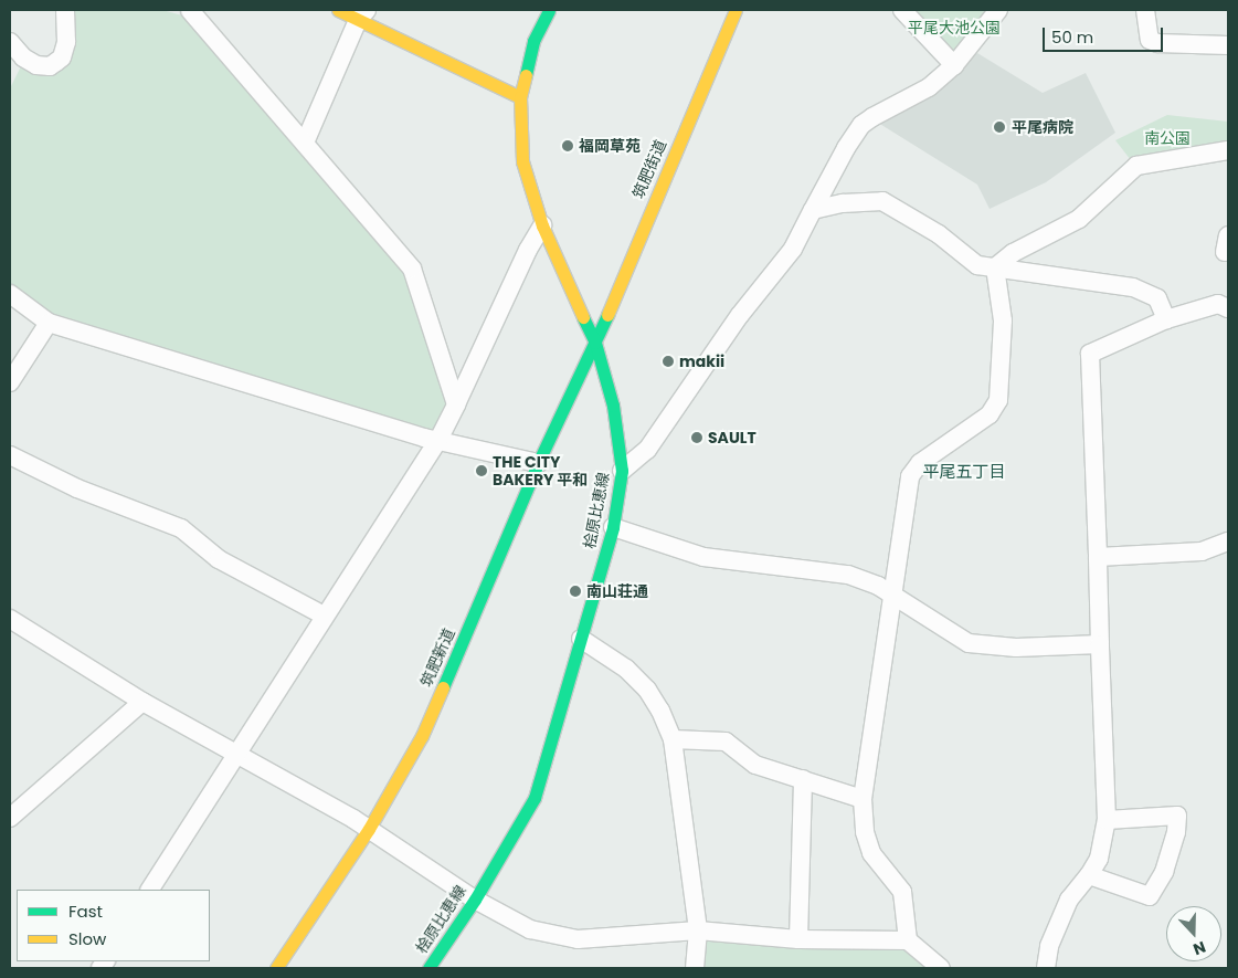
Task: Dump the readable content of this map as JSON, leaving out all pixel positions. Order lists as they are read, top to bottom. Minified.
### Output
{"streets":{"street":["筑肥街道","桧原比恵線","筑肥新道"]},"crossings":[["筑肥街道","桧原比恵線"],["筑肥街道","筑肥新道"],["桧原比恵線","筑肥新道"]],"districts":["平尾五丁目"],"parks":["平尾大池公園","南公園"],"places":["平尾病院","福岡草苑","makii","SAULT","THE CITY BAKERY 平和","南山荘通"],"legend":["Fast","Slow"],"scale_bar":"50 m","north":"bottom"}
